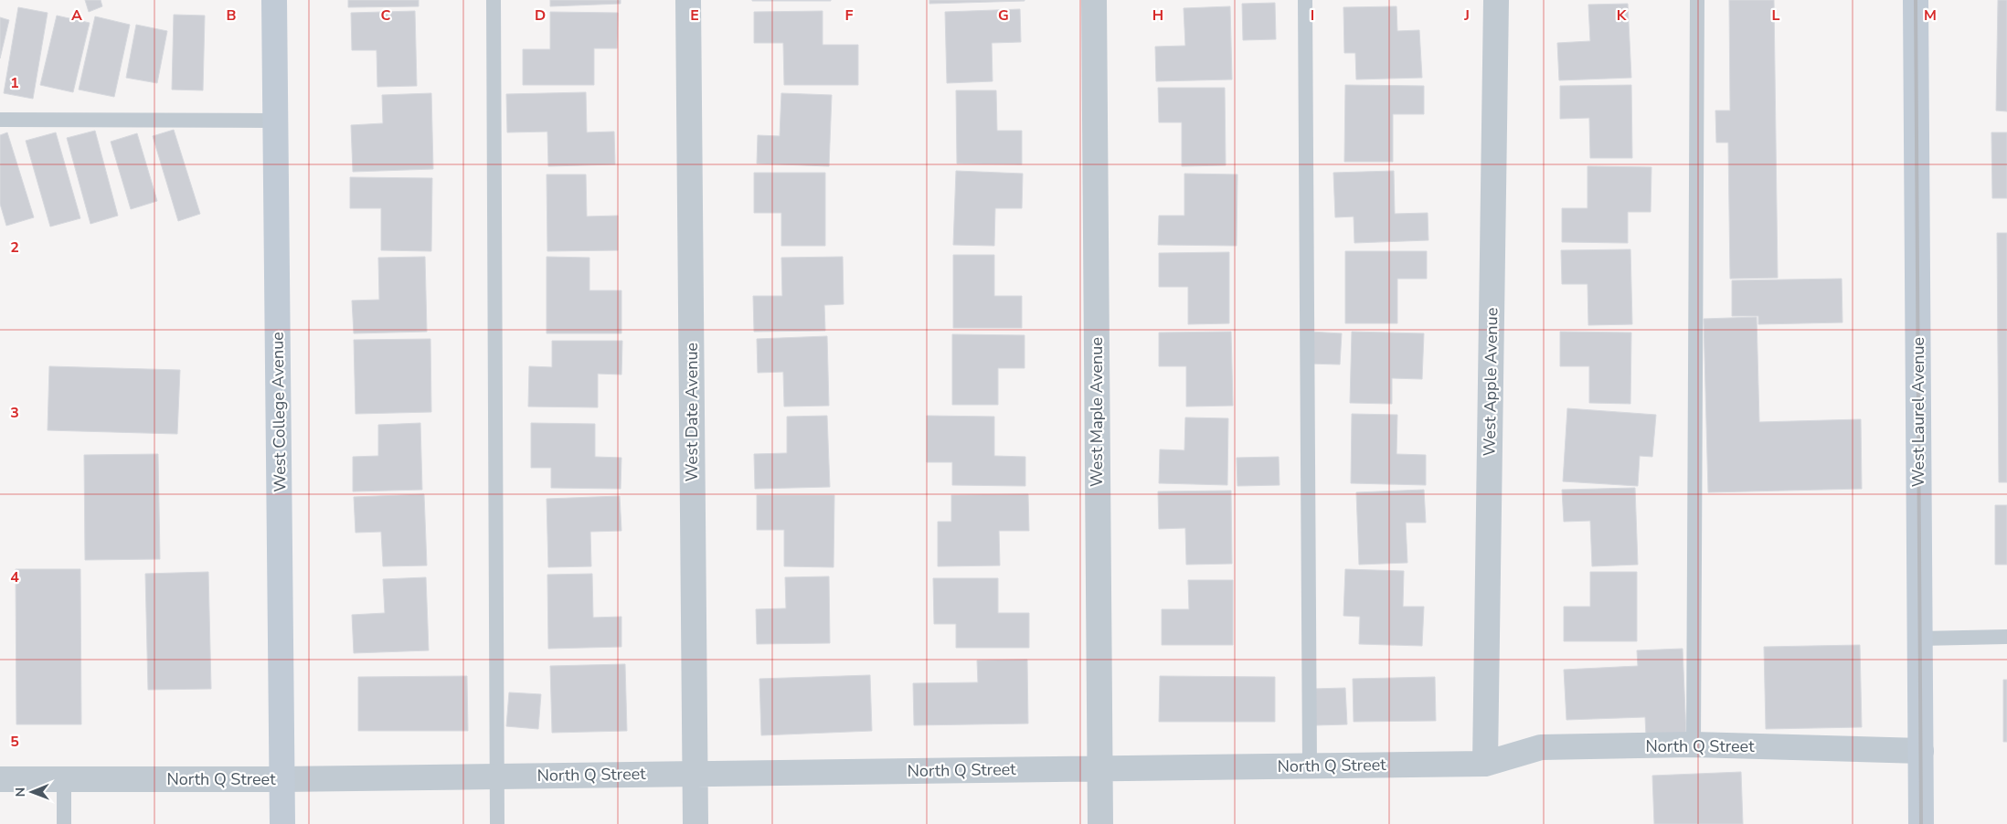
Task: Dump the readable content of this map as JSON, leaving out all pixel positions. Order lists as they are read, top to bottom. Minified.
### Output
{"streets":{"street":["West Apple Avenue","West College Avenue","West Date Avenue","West Maple Avenue","West Laurel Avenue","North Q Street"]},"crossings":[["West Apple Avenue","North Q Street"],["West College Avenue","North Q Street"],["West Date Avenue","North Q Street"],["West Maple Avenue","North Q Street"],["West Laurel Avenue","North Q Street"]],"north":"left","grid":{"columns":["A","B","C","D","E","F","G","H","I","J","K","L","M"],"rows":["1","2","3","4","5"]}}
